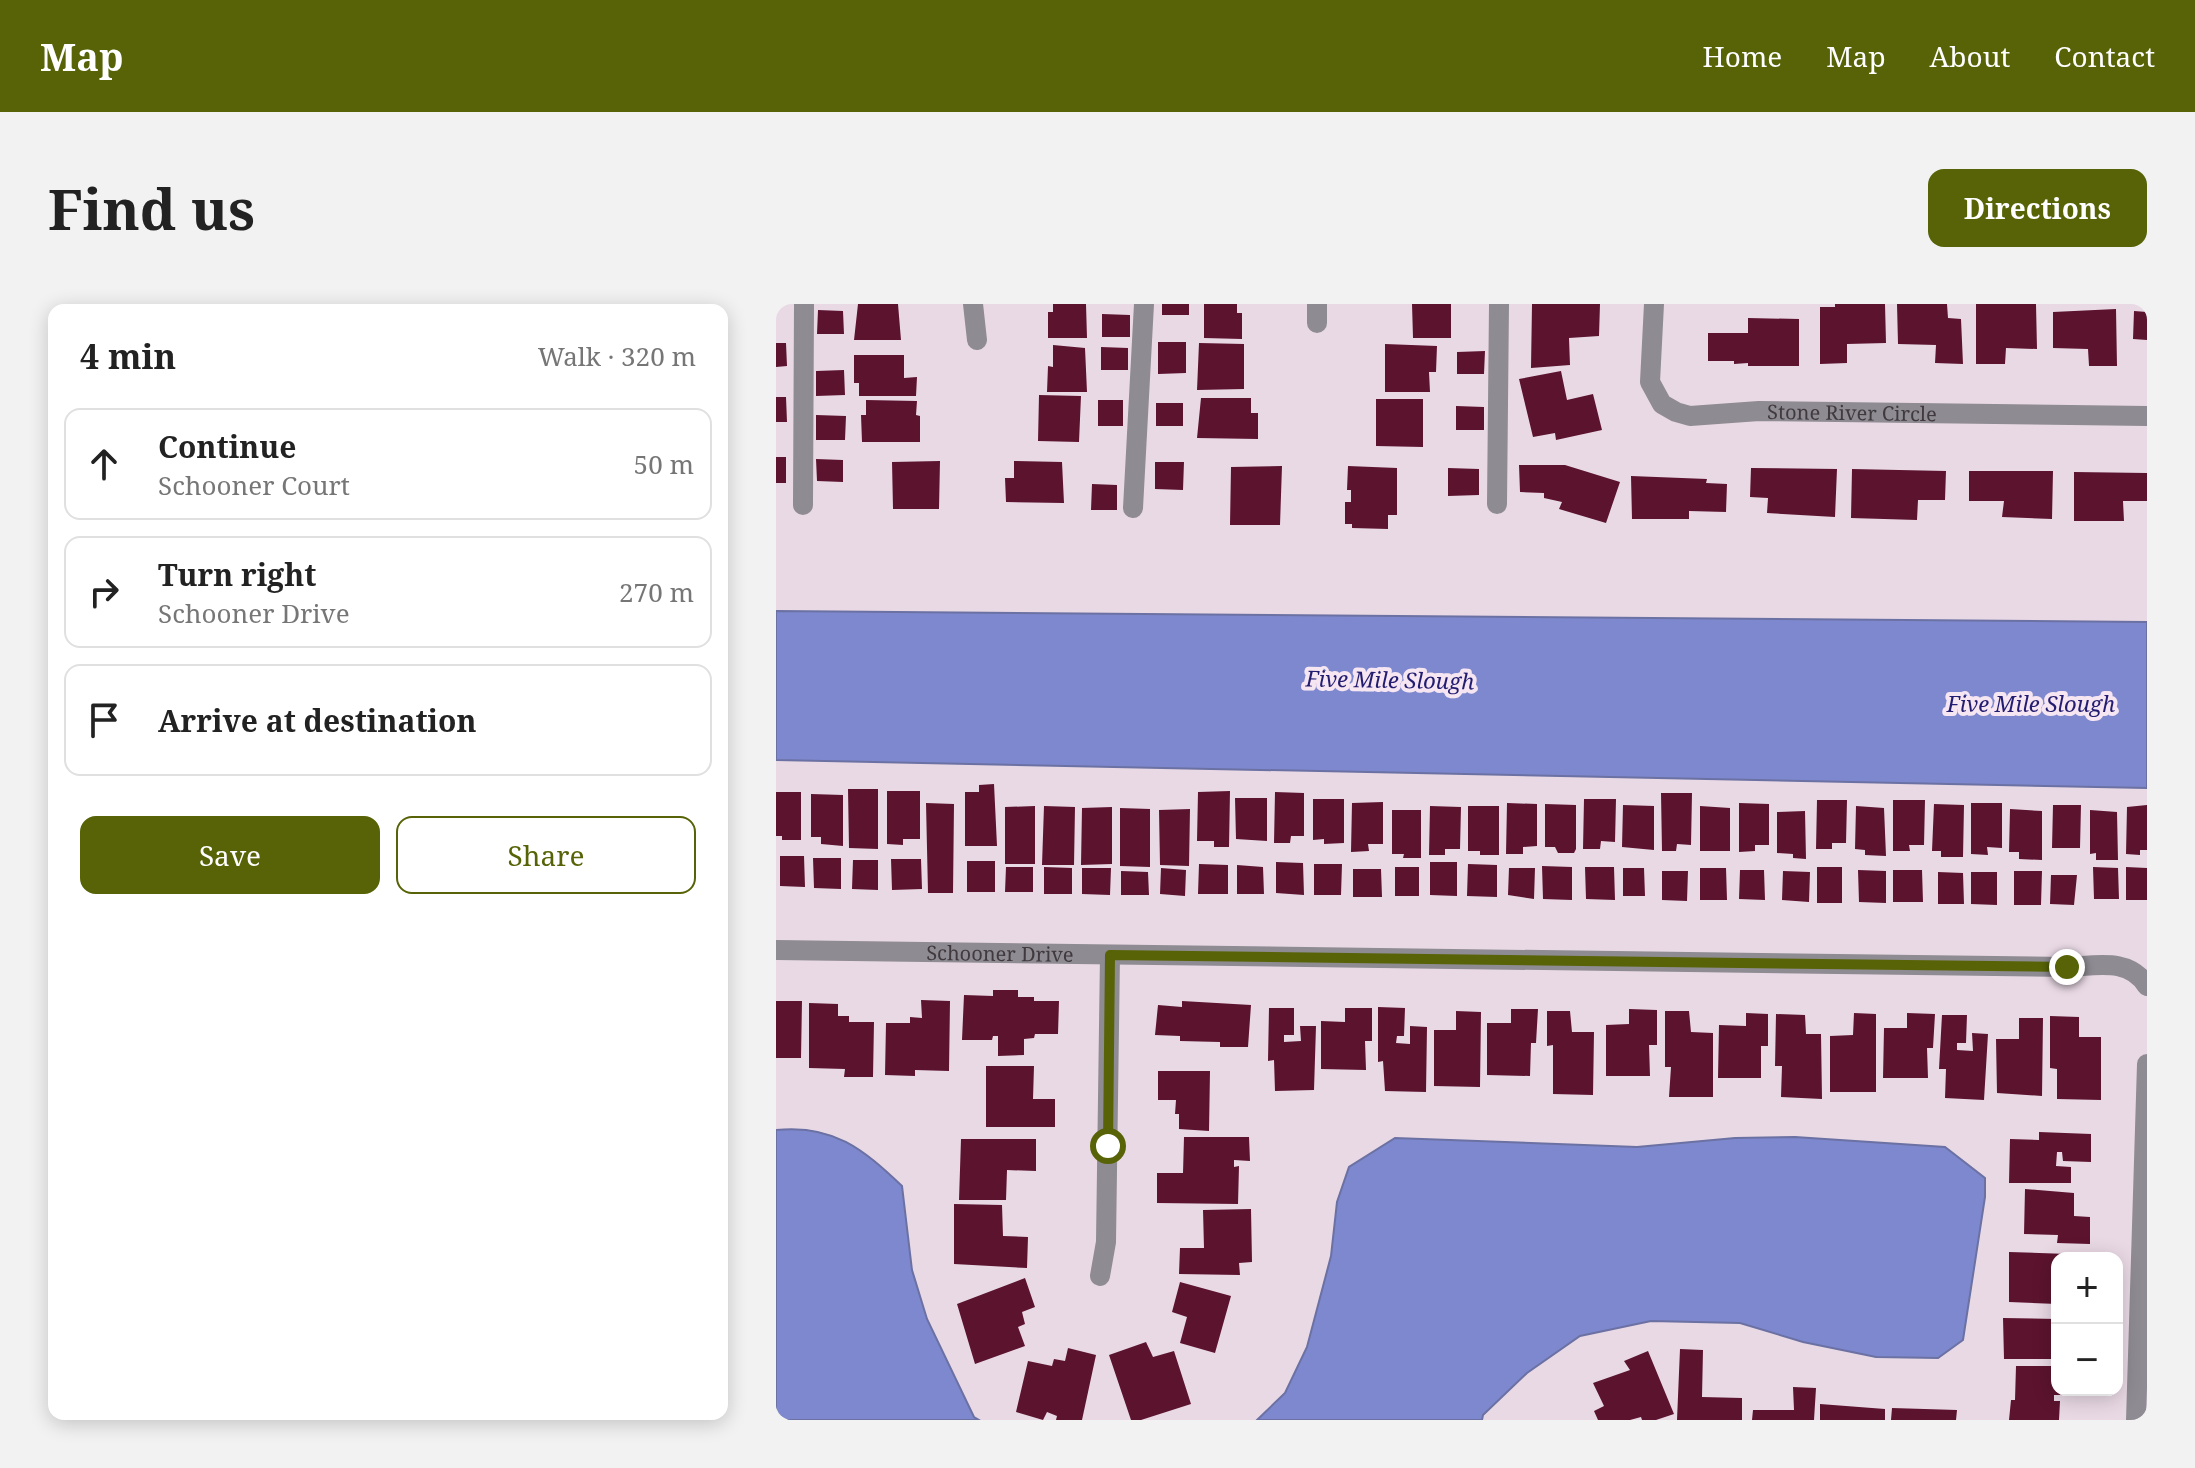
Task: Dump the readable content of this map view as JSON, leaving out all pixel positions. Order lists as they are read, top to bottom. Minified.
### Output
{"streets":{"street":["Stone River Circle","Schooner Drive"]},"water":["Five Mile Slough"],"page":{"header":"Map","nav":["Home","Map","About","Contact"],"buttons":["Directions",["Save","Share"]],"title":"Find us","heading":["4 min","Walk · 320 m"],"list":[["Continue","Schooner Court","50 m"],["Turn right","Schooner Drive","270 m"],"Arrive at destination"],"map_buttons":["+","−"]}}
